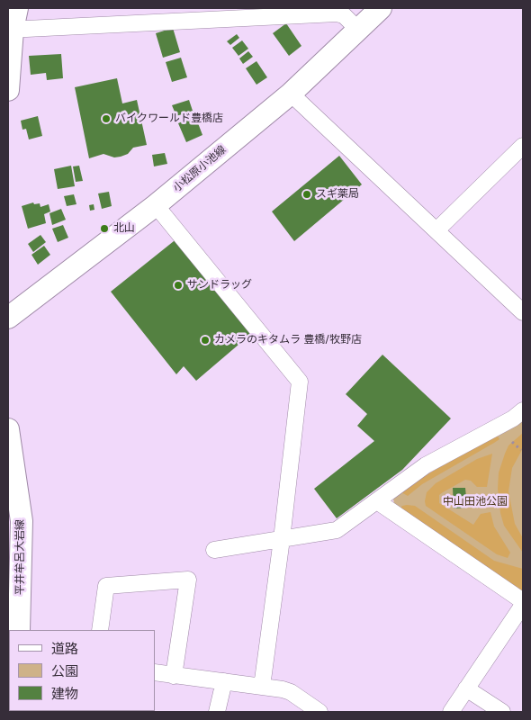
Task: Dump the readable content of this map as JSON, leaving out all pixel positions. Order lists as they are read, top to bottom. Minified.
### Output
{"streets":{"main road":["小松原小池線","平井牟呂大岩線"]},"parks":["中山田池公園"],"places":["バイクワールド豊橋店","スギ薬局","北山","サンドラッグ","カメラのキタムラ 豊橋/牧野店"],"legend":["道路","公園","建物"]}
